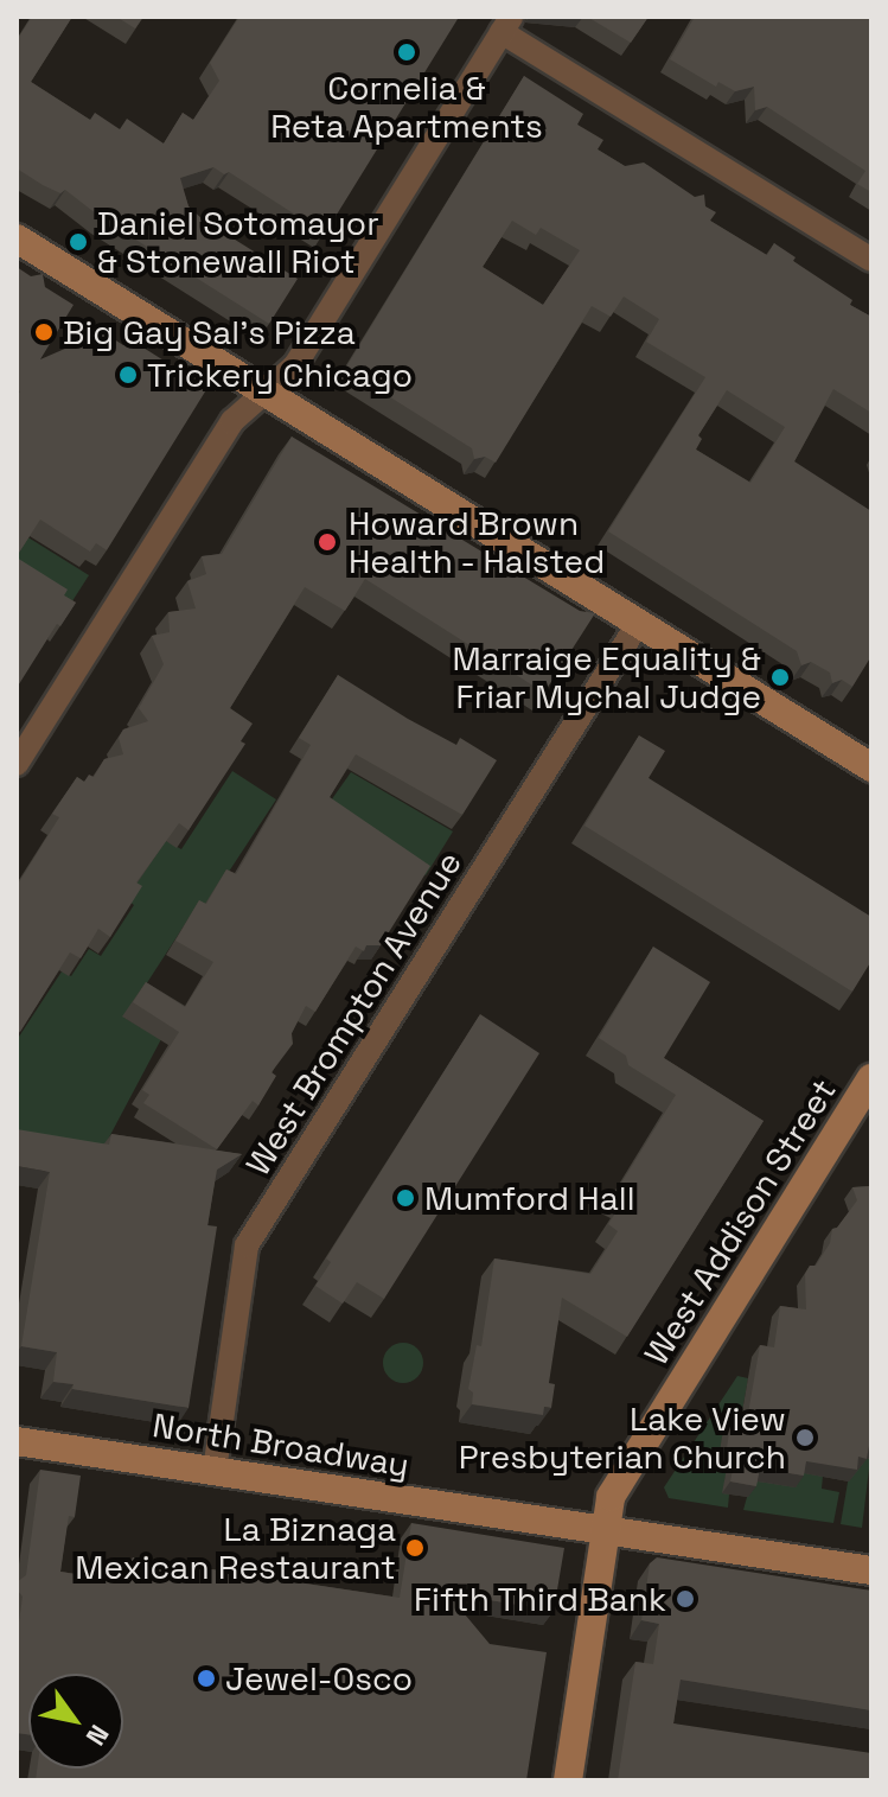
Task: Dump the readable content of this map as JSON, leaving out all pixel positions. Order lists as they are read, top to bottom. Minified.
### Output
{"streets":{"main road":["West Addison Street","North Broadway"],"street":["West Brompton Avenue"]},"crossings":[["West Brompton Avenue","North Broadway"],["West Addison Street","North Broadway"]],"places":["Cornelia & Reta Apartments","Daniel Sotomayor & Stonewall Riot","Big Gay Sal's Pizza","Trickery Chicago","Howard Brown Health - Halsted","Marraige Equality & Friar Mychal Judge","Mumford Hall","Lake View Presbyterian Church","La Biznaga Mexican Restaurant","Fifth Third Bank","Jewel-Osco"],"north":"bottom right"}
